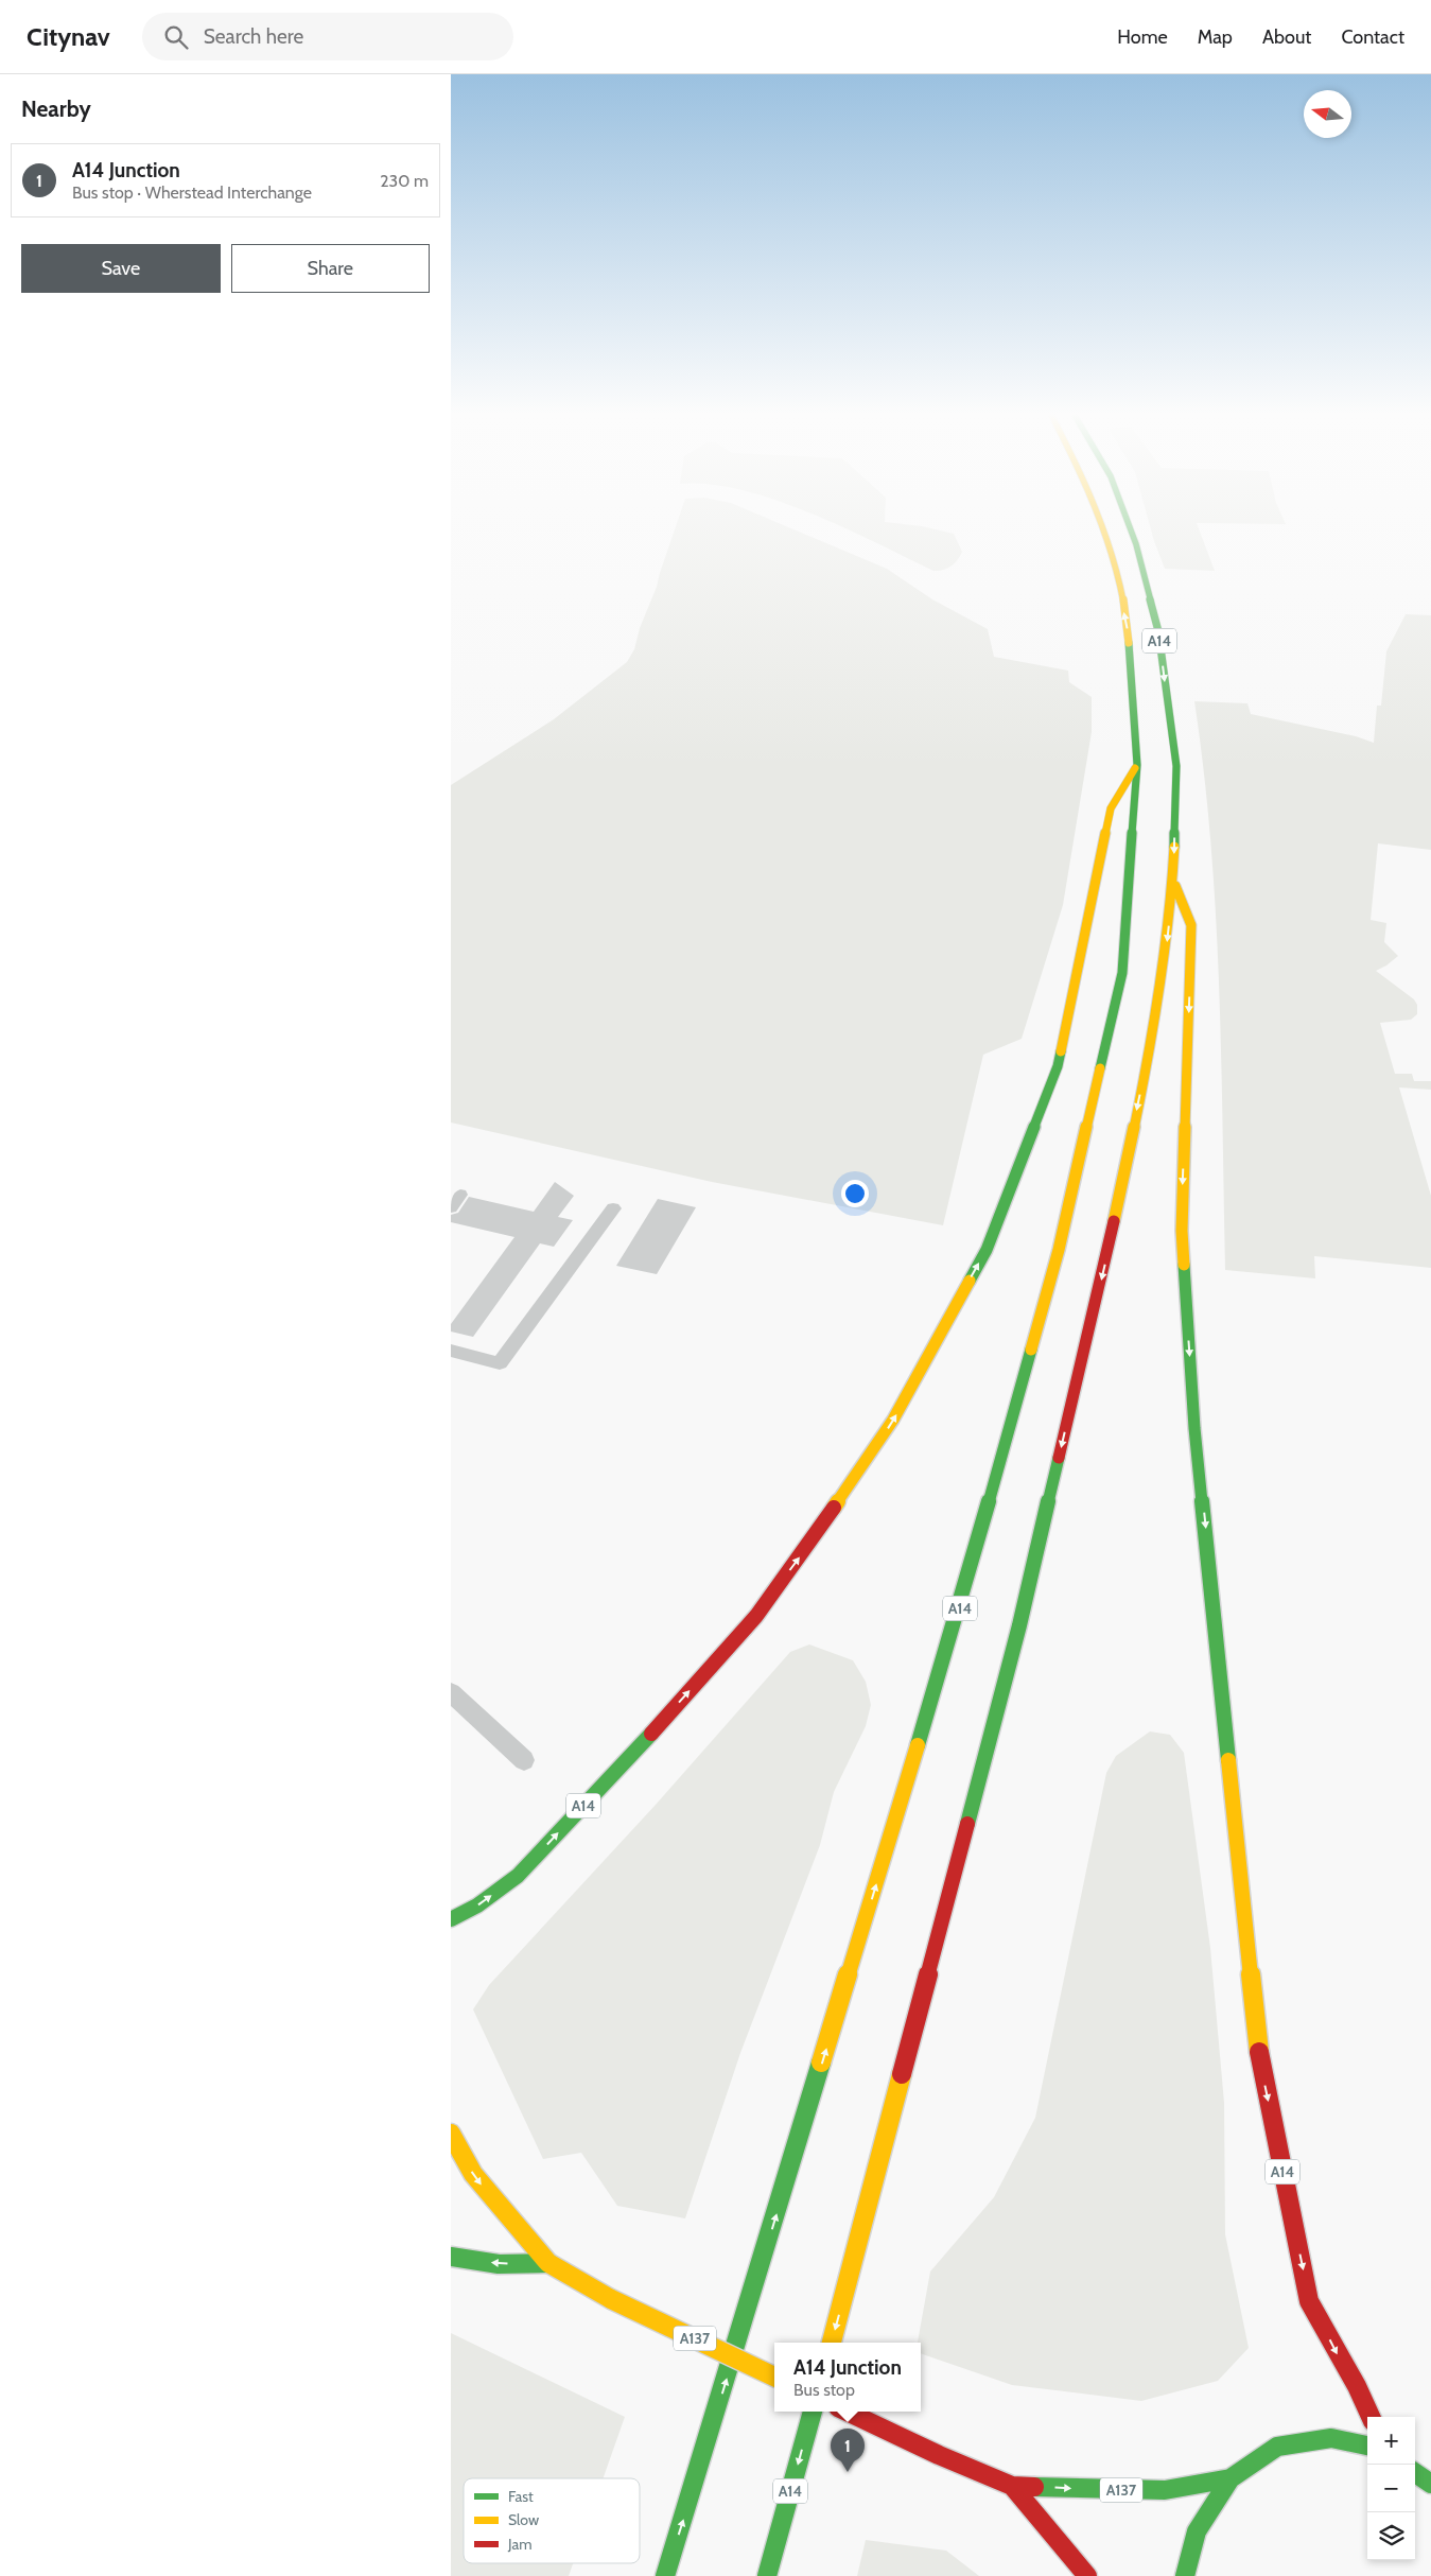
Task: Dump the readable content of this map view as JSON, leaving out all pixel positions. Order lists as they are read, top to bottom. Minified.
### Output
{"streets":{"main road":["A14","A137"]},"legend":["Fast","Slow","Jam"],"north":"left","page":{"header":"Citynav","search":"Search here","nav":["Home","Map","About","Contact"],"heading":"Nearby","list":[{"mark":"1","name":"A14 Junction","note":"Bus stop · Wherstead Interchange","value":"230 m"}],"buttons":["Save","Share"],"popup":["A14 Junction","Bus stop"],"map_buttons":["+","−"],"pins":"1"}}
